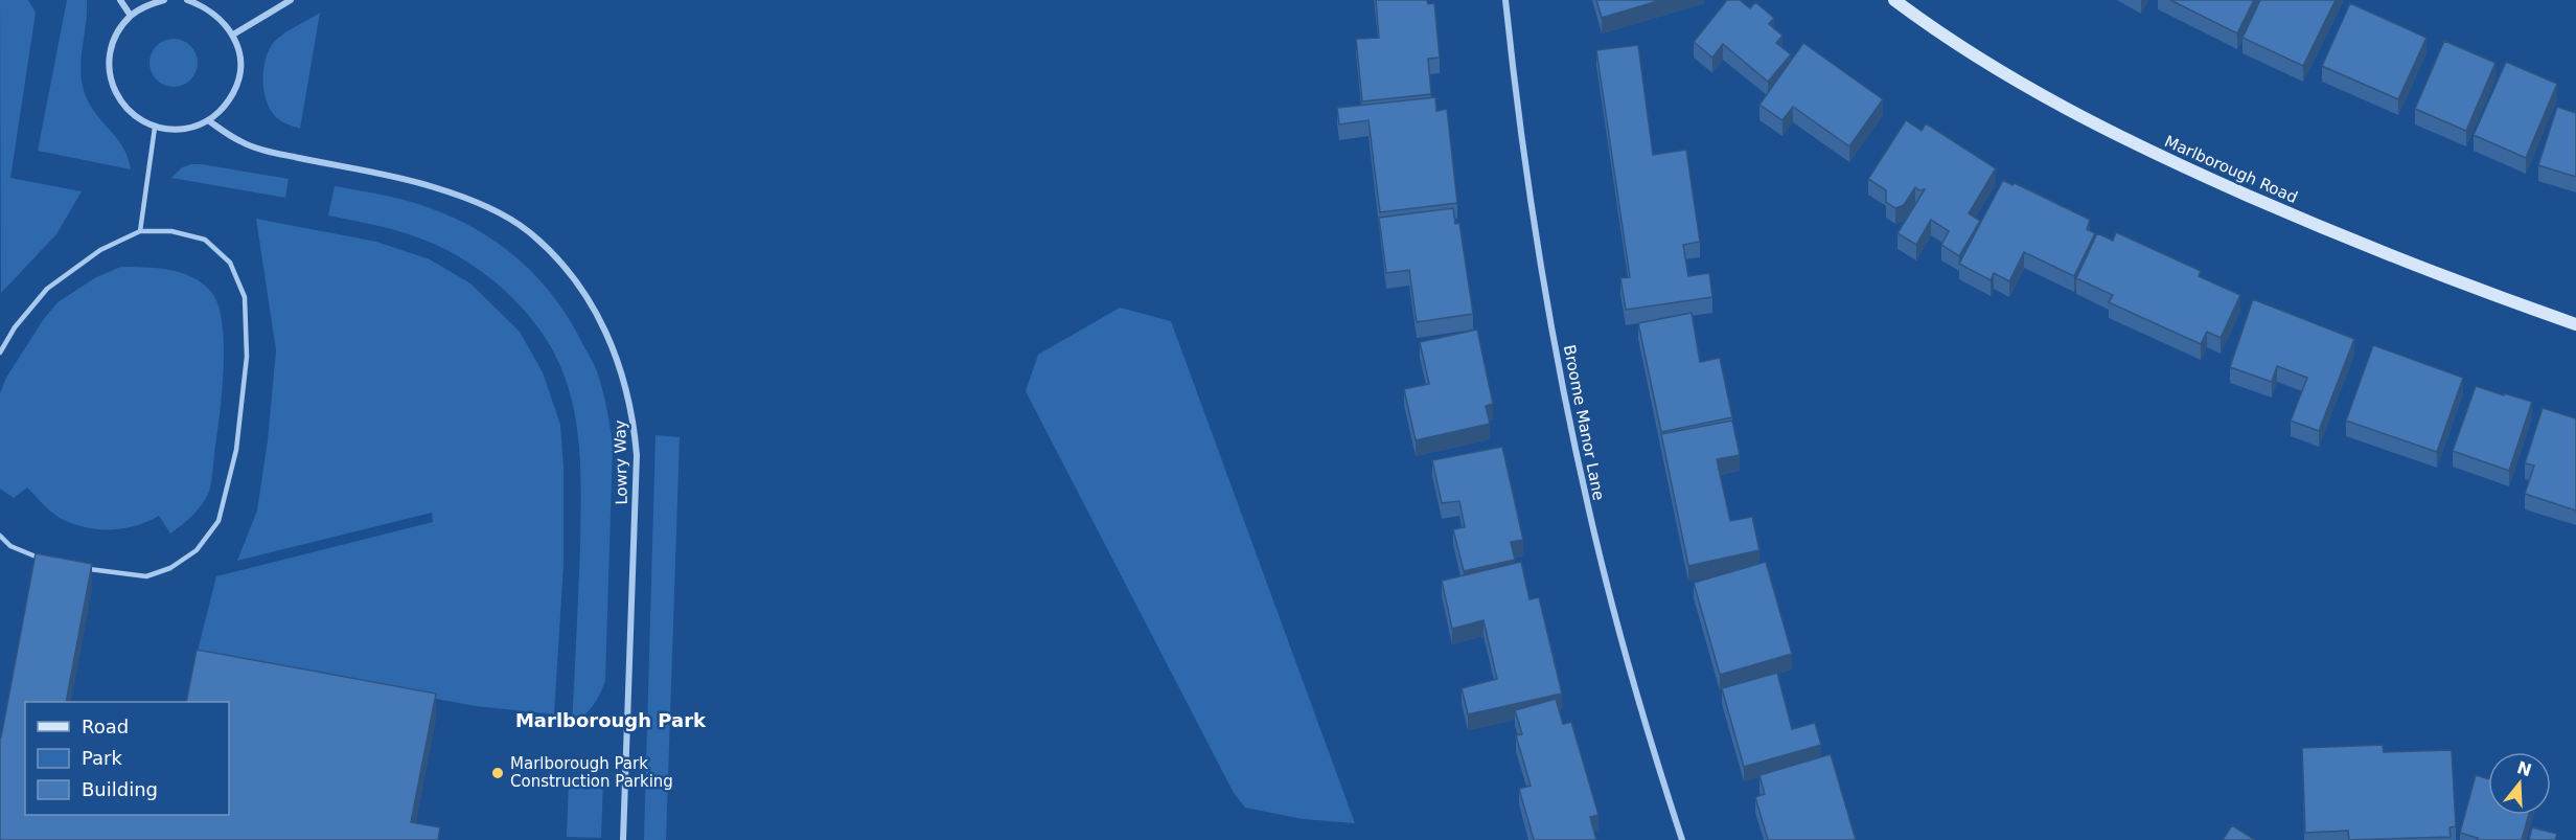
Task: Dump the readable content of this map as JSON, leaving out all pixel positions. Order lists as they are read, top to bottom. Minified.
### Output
{"streets":{"main road":["Marlborough Road"],"street":["Broome Manor Lane","Lowry Way"]},"districts":["Marlborough Park"],"places":["Marlborough Park Construction Parking"],"legend":["Road","Park","Building"],"north":"top"}
